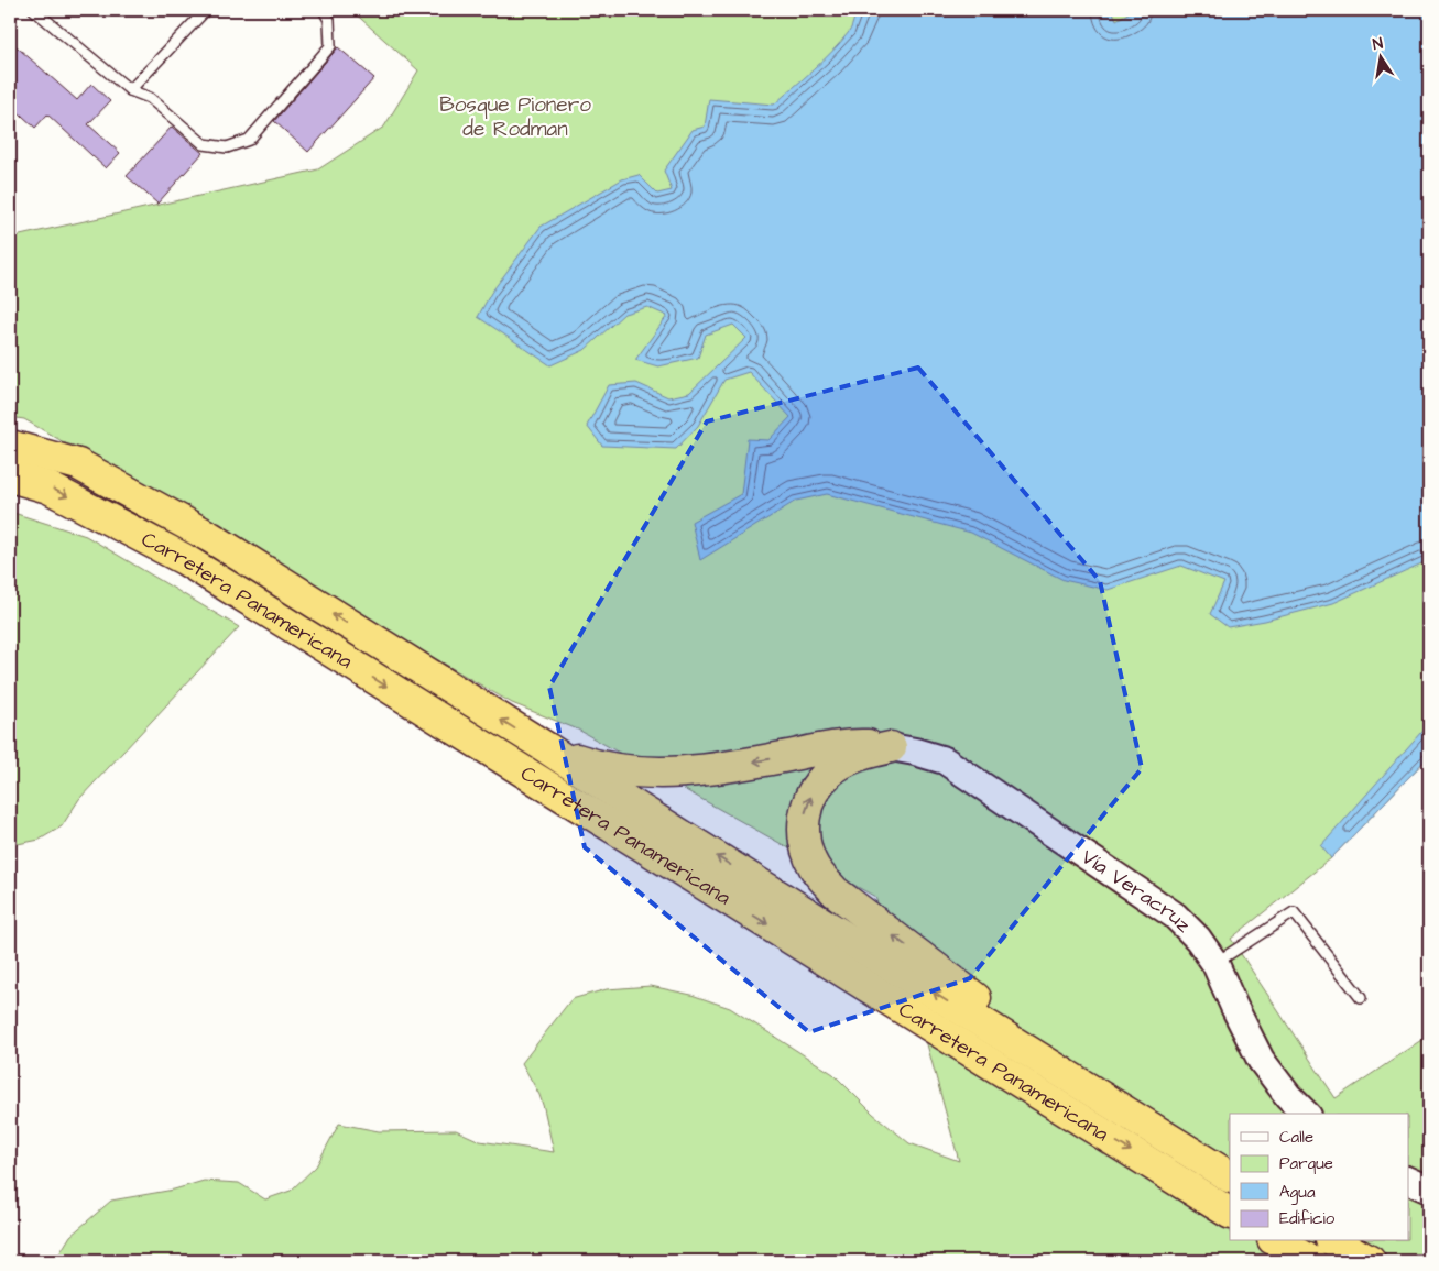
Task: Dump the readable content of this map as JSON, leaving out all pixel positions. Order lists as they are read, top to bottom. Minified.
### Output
{"streets":{"highway":["Carretera Panamericana"],"street":["Vía Veracruz"]},"parks":["Bosque Pionero de Rodman"],"legend":["Calle","Parque","Agua","Edificio"],"north":"top"}
